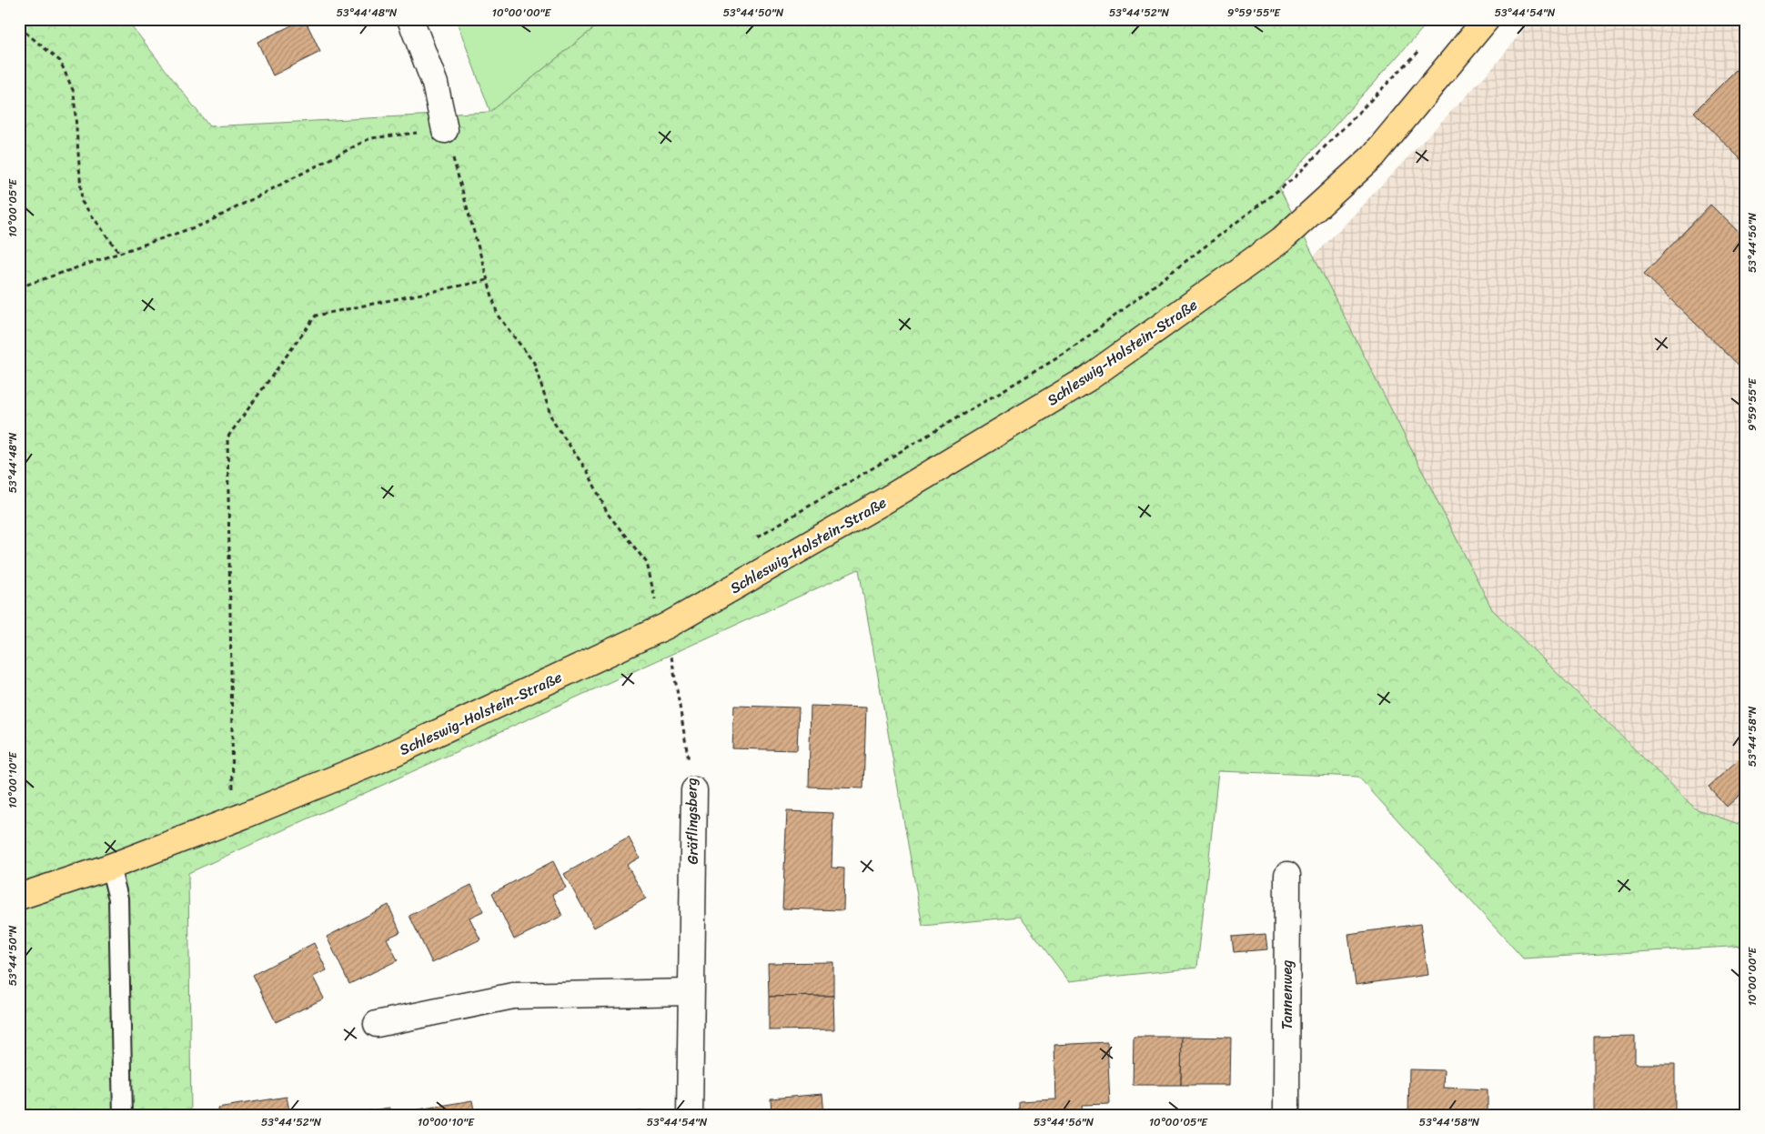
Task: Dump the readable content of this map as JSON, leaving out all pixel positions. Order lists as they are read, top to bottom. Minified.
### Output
{"streets":{"main road":["Schleswig-Holstein-Straße"],"street":["Gräflingsberg","Tannenweg"]},"crossings":[["Schleswig-Holstein-Straße","Gräflingsberg"]],"coordinates":["53°44'48\"N","10°00'00\"E","53°44'50\"N","53°44'52\"N","9°59'55\"E","53°44'54\"N","10°00'05\"E","53°44'56\"N","53°44'58\"N","10°00'10\"E"]}
